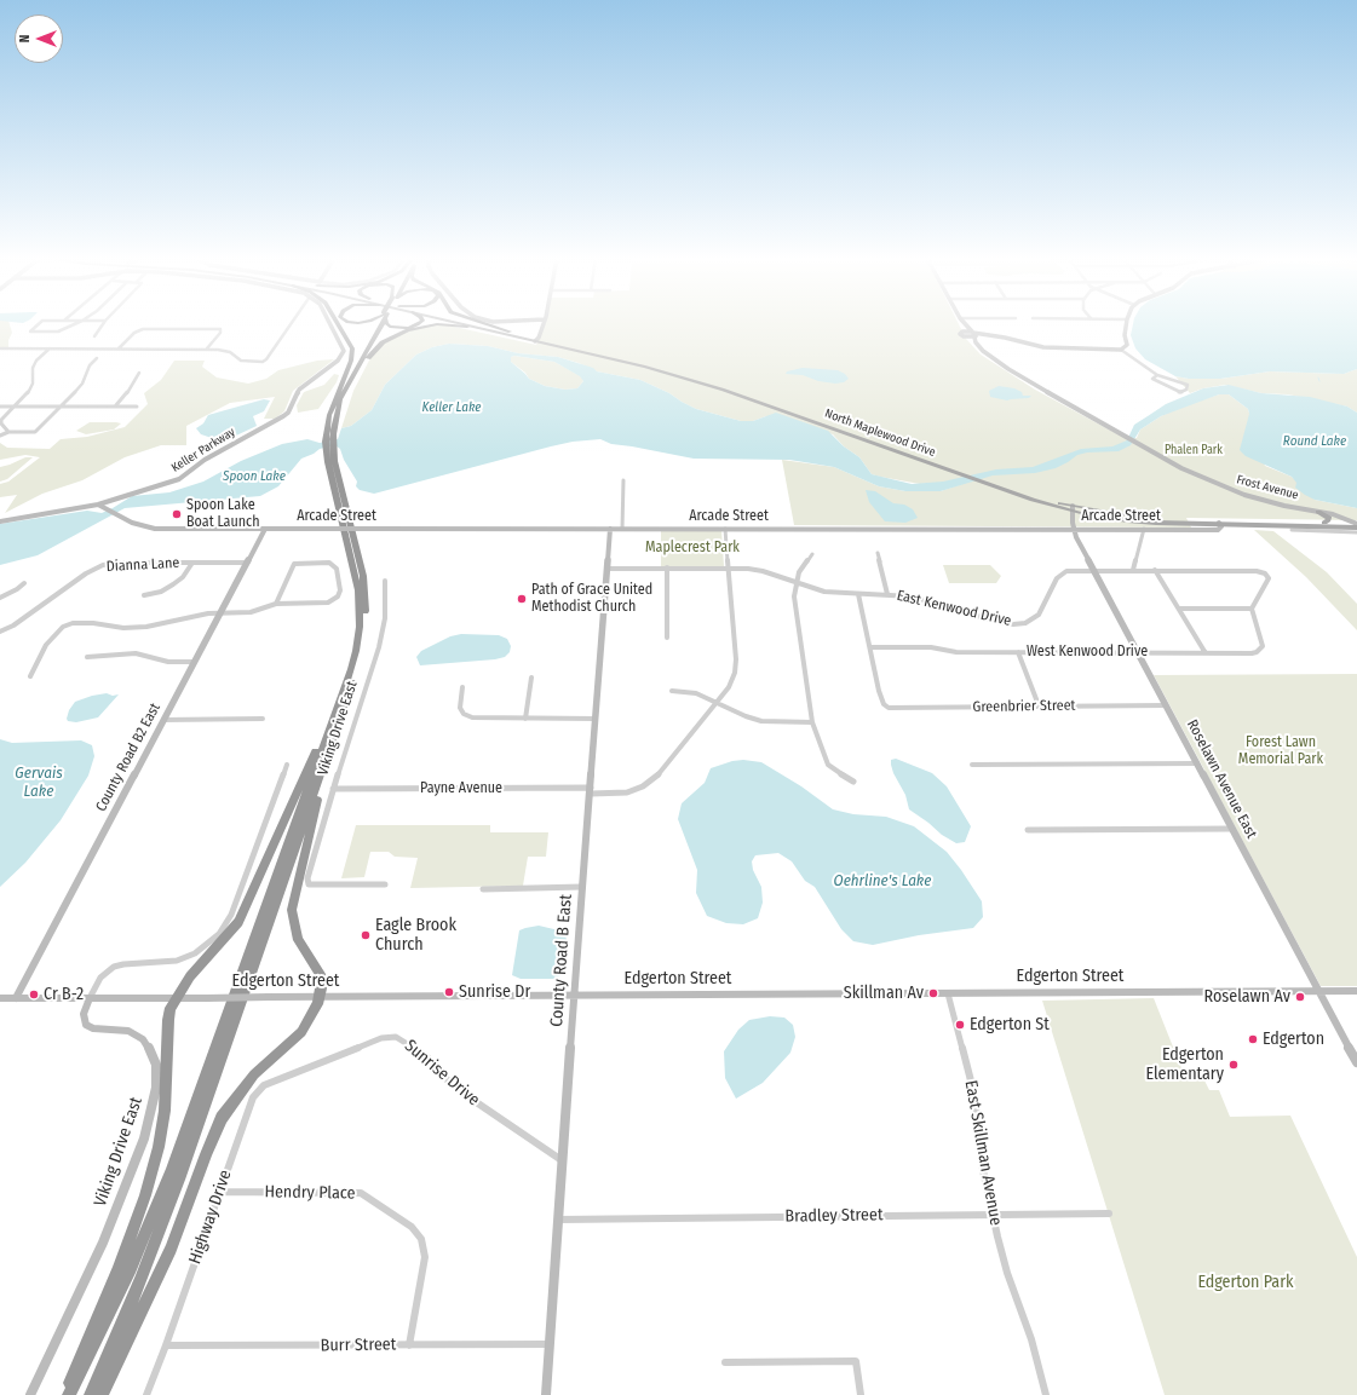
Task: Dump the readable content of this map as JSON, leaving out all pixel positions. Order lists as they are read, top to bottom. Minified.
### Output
{"streets":{"main road":["North Maplewood Drive","Arcade Street"],"street":["Keller Parkway","Frost Avenue","Dianna Lane","East Kenwood Drive","West Kenwood Drive","Greenbrier Street","Viking Drive East","County Road B2 East","Roselawn Avenue East","Payne Avenue","County Road B East","Edgerton Street","Sunrise Drive","East Skillman Avenue","Hendry Place","Bradley Street","Highway Drive","Burr Street"]},"crossings":[["North Maplewood Drive","Arcade Street"],["North Maplewood Drive","Roselawn Avenue East"],["Keller Parkway","Arcade Street"],["Frost Avenue","Arcade Street"],["Arcade Street","County Road B2 East"],["Arcade Street","Roselawn Avenue East"],["Arcade Street","Payne Avenue"],["Arcade Street","County Road B East"],["Dianna Lane","County Road B2 East"],["East Kenwood Drive","West Kenwood Drive"],["East Kenwood Drive","Roselawn Avenue East"],["East Kenwood Drive","Payne Avenue"],["East Kenwood Drive","County Road B East"],["West Kenwood Drive","Greenbrier Street"],["West Kenwood Drive","Roselawn Avenue East"],["Greenbrier Street","Roselawn Avenue East"],["Viking Drive East","Payne Avenue"],["Viking Drive East","Edgerton Street"],["County Road B2 East","Edgerton Street"],["Roselawn Avenue East","Edgerton Street"],["Payne Avenue","County Road B East"],["County Road B East","Edgerton Street"],["County Road B East","Sunrise Drive"],["County Road B East","Bradley Street"],["County Road B East","Burr Street"],["Edgerton Street","East Skillman Avenue"],["Sunrise Drive","Highway Drive"],["East Skillman Avenue","Bradley Street"],["Hendry Place","Highway Drive"],["Hendry Place","Burr Street"],["Highway Drive","Burr Street"]],"water":["Keller Lake","Round Lake","Spoon Lake","Gervais Lake","Oehrline's Lake"],"parks":["Phalen Park","Maplecrest Park","Forest Lawn Memorial Park","Edgerton Park"],"places":["Spoon Lake Boat Launch","Path of Grace United Methodist Church","Eagle Brook Church","Sunrise Dr","Skillman Av","Cr B-2","Roselawn Av","Edgerton St","Edgerton","Edgerton Elementary"],"north":"left"}
